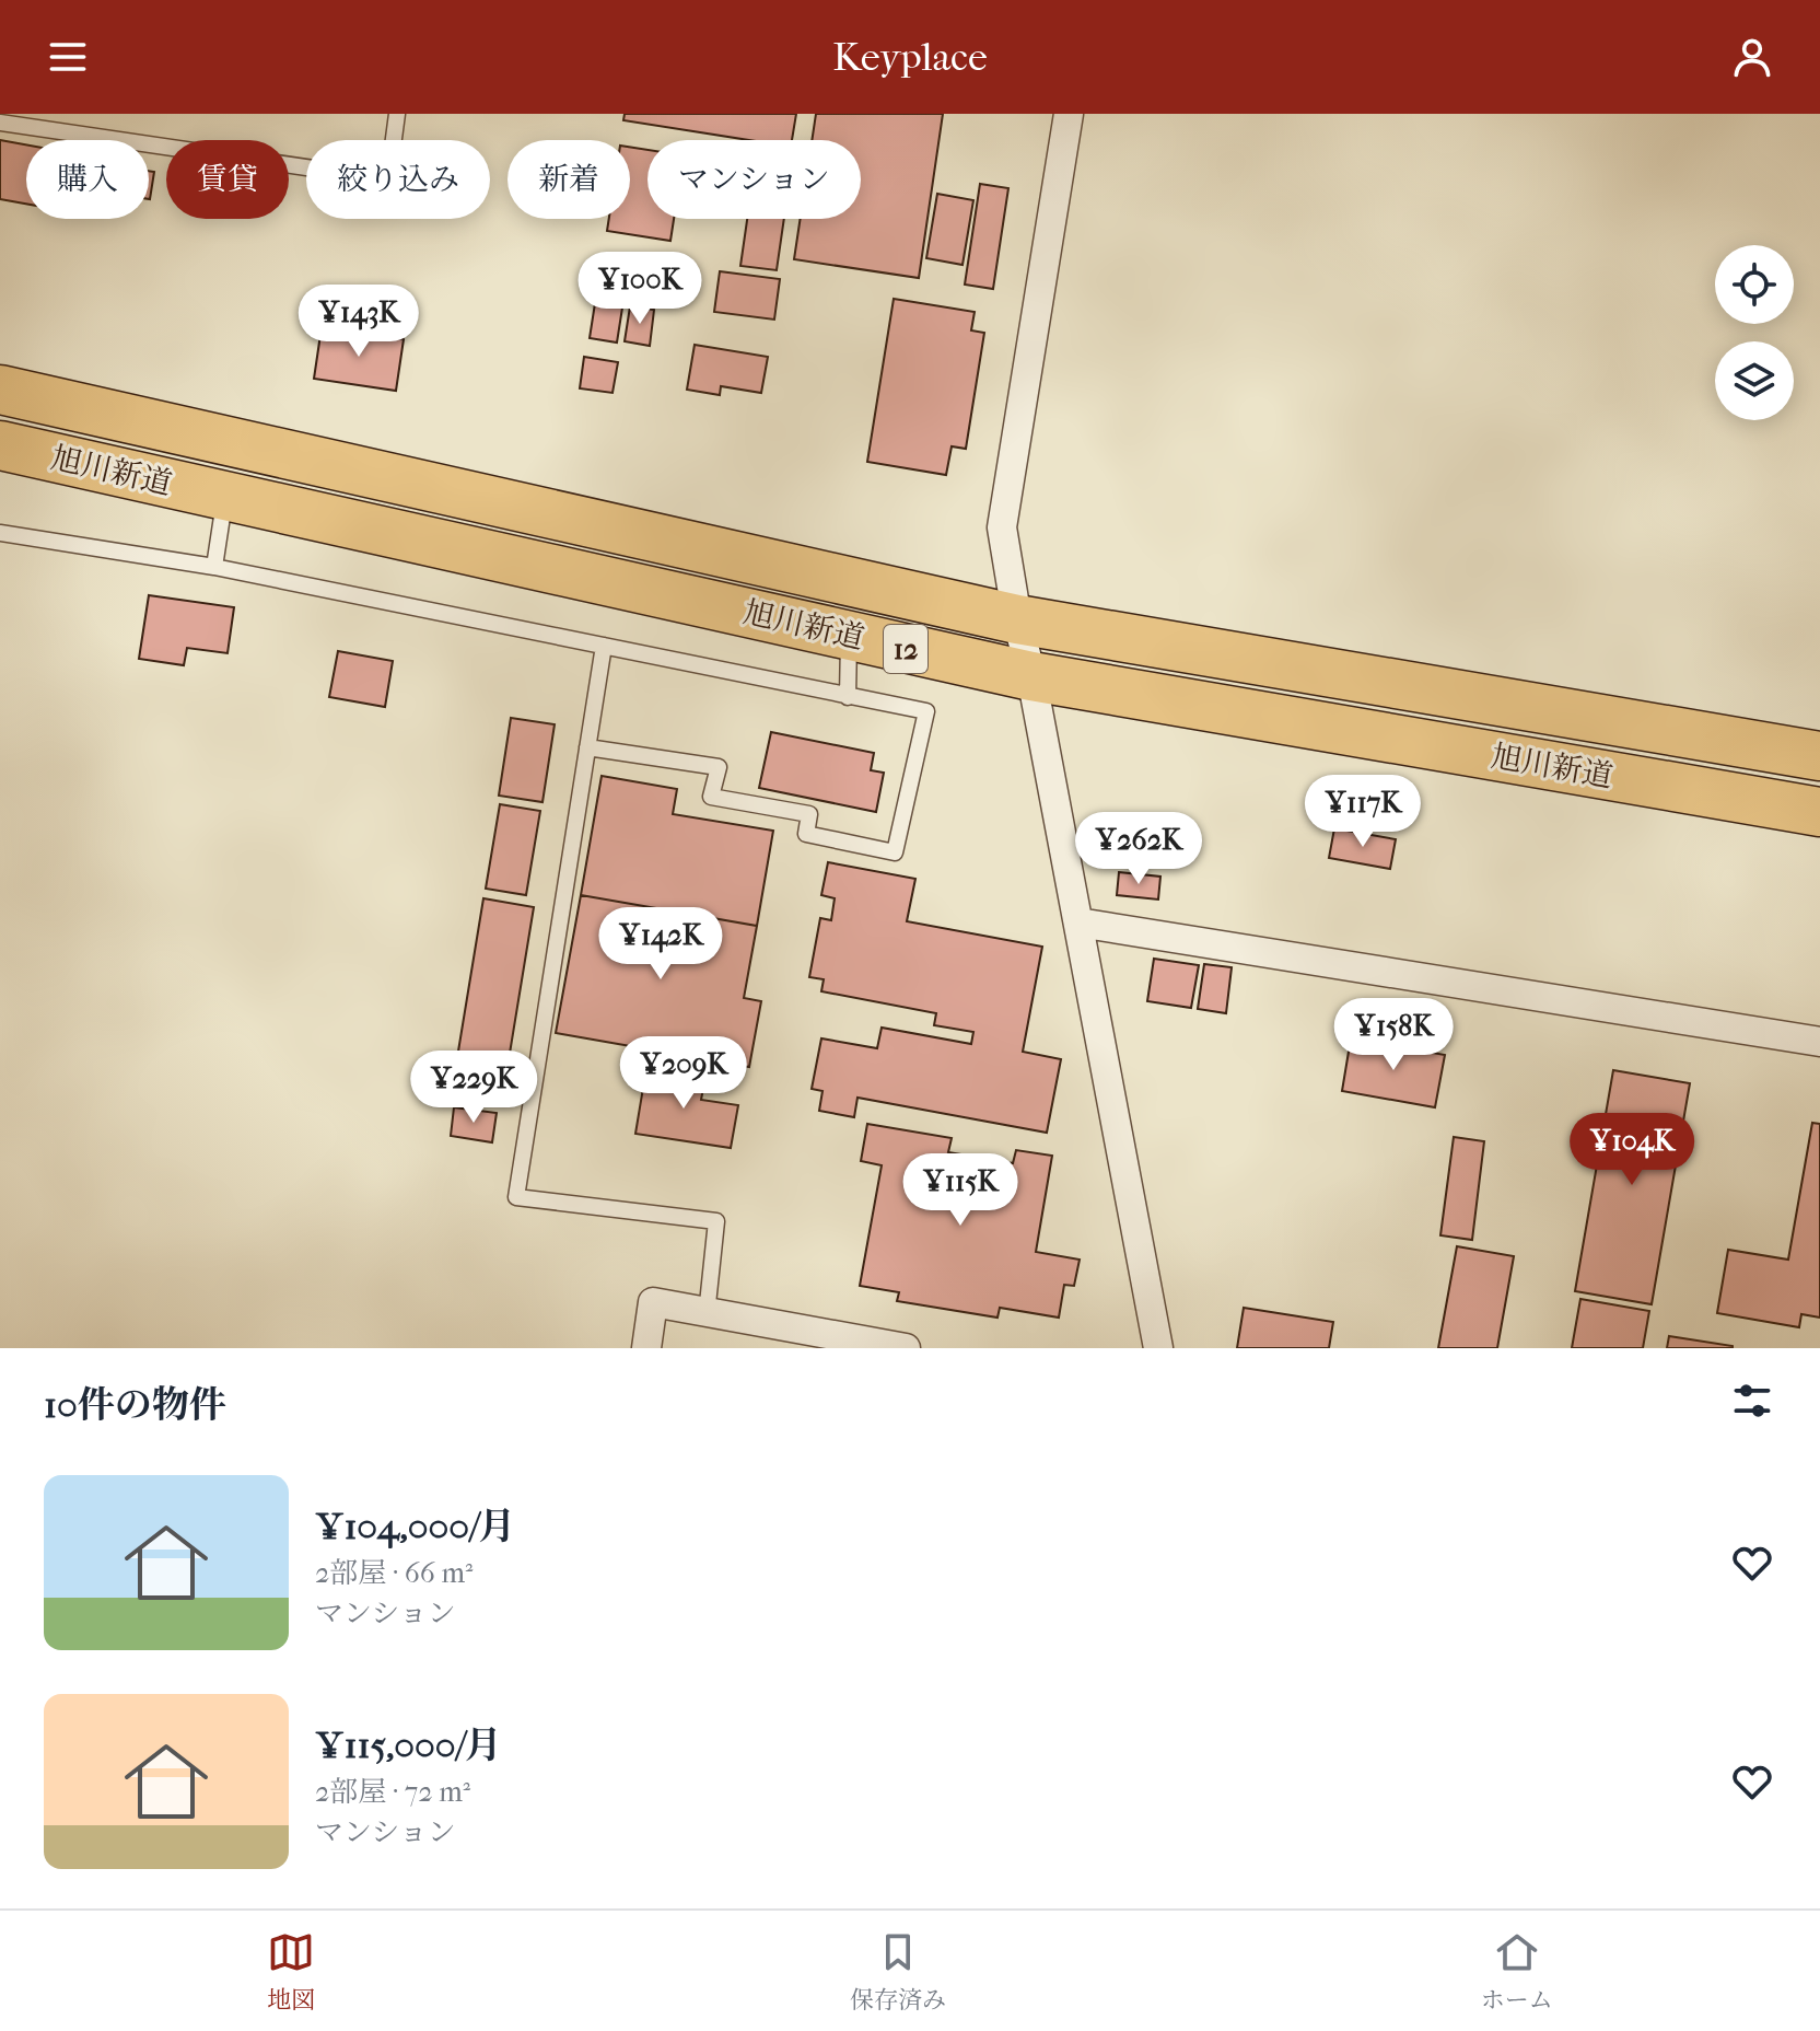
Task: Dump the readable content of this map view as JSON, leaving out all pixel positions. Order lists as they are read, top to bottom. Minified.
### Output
{"streets":{"highway":["旭川新道","12"]},"page":{"header":"Keyplace","chip":["購入","賃貸","絞り込み","新着","マンション"],"price":["¥100K","¥143K","¥117K","¥262K","¥142K","¥158K","¥209K","¥229K","¥104K","¥115K"],"heading":"10件の物件","list":[{"name":"¥104,000/月","note":"2部屋 · 66 m² · マンション"},{"name":"¥115,000/月","note":"2部屋 · 72 m² · マンション"}],"tabs":["地図","保存済み","ホーム"]}}
